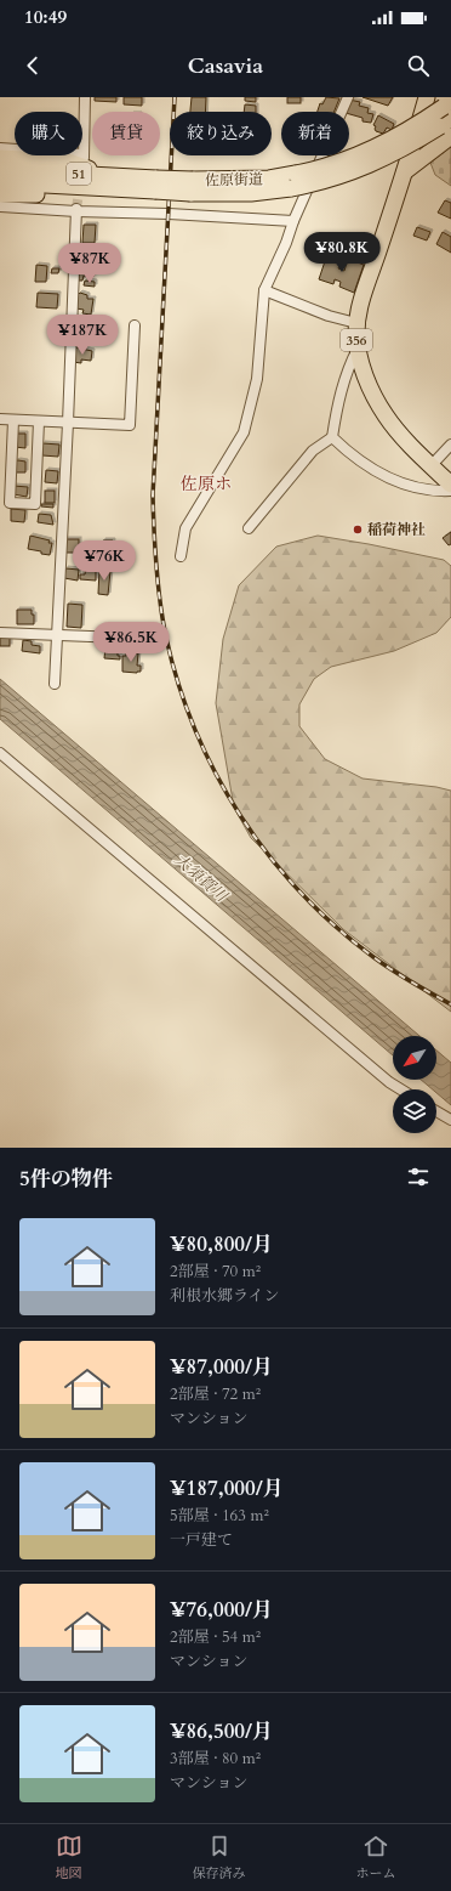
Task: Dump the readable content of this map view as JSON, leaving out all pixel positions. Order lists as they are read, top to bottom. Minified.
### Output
{"streets":{"highway":["51","佐原街道","356"]},"districts":["佐原ホ"],"water":["大須賀川"],"places":["稲荷神社"],"north":"bottom left","page":{"status":"10:49","header":"Casavia","chip":["購入","賃貸","絞り込み","新着"],"price":["¥80.8K","¥87K","¥187K","¥76K","¥86.5K"],"heading":"5件の物件","list":[{"name":"¥80,800/月","note":"2部屋 · 70 m² · 利根水郷ライン"},{"name":"¥87,000/月","note":"2部屋 · 72 m² · マンション"},{"name":"¥187,000/月","note":"5部屋 · 163 m² · 一戸建て"},{"name":"¥76,000/月","note":"2部屋 · 54 m² · マンション"},{"name":"¥86,500/月","note":"3部屋 · 80 m² · マンション"}],"tabs":["地図","保存済み","ホーム"]}}
